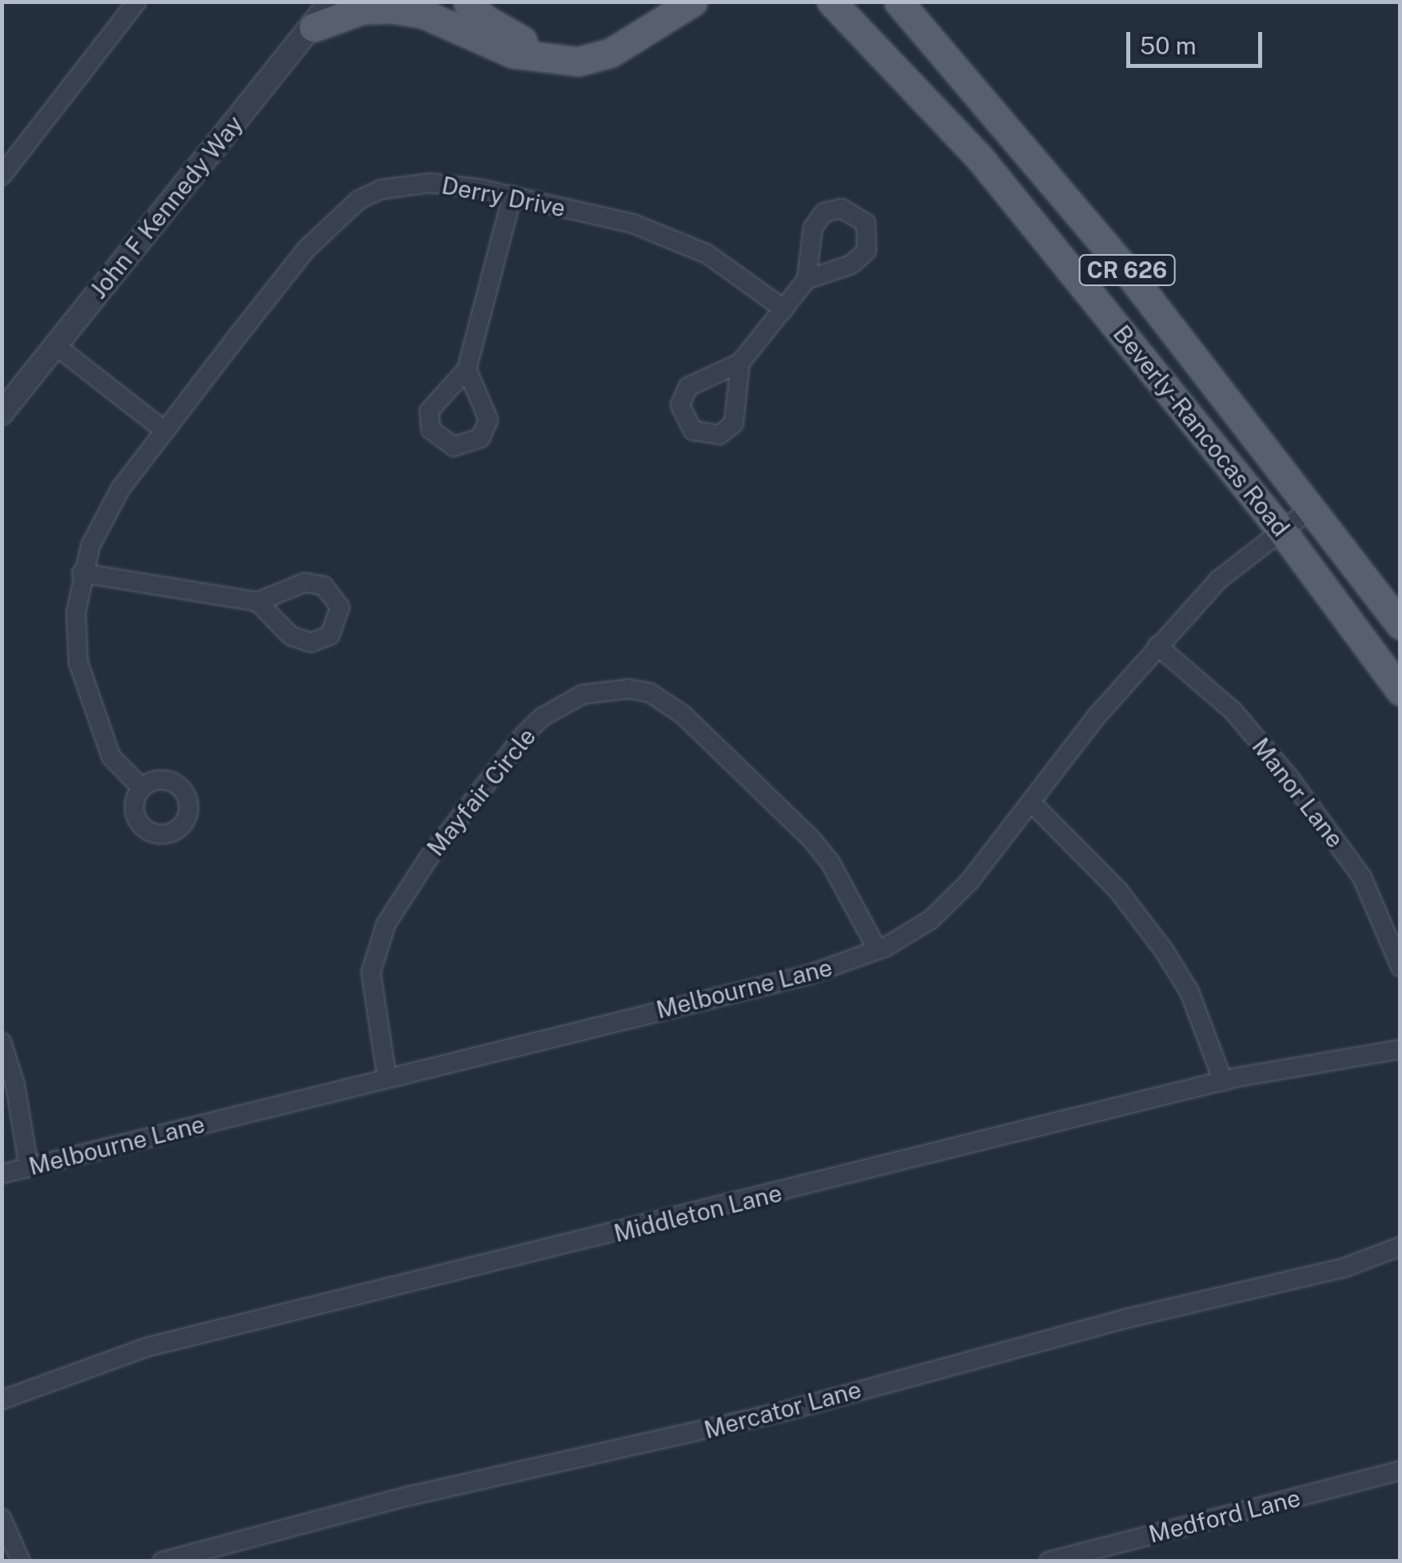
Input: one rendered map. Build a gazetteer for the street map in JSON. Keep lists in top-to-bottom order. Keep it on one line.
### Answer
{"streets":{"main road":["CR 626","Beverly-Rancocas Road"],"street":["Derry Drive","John F Kennedy Way","Mayfair Circle","Manor Lane","Melbourne Lane","Middleton Lane","Mercator Lane","Medford Lane"]},"crossings":[["Beverly-Rancocas Road","Melbourne Lane"],["Mayfair Circle","Melbourne Lane"],["Manor Lane","Melbourne Lane"]],"scale_bar":"50 m"}
